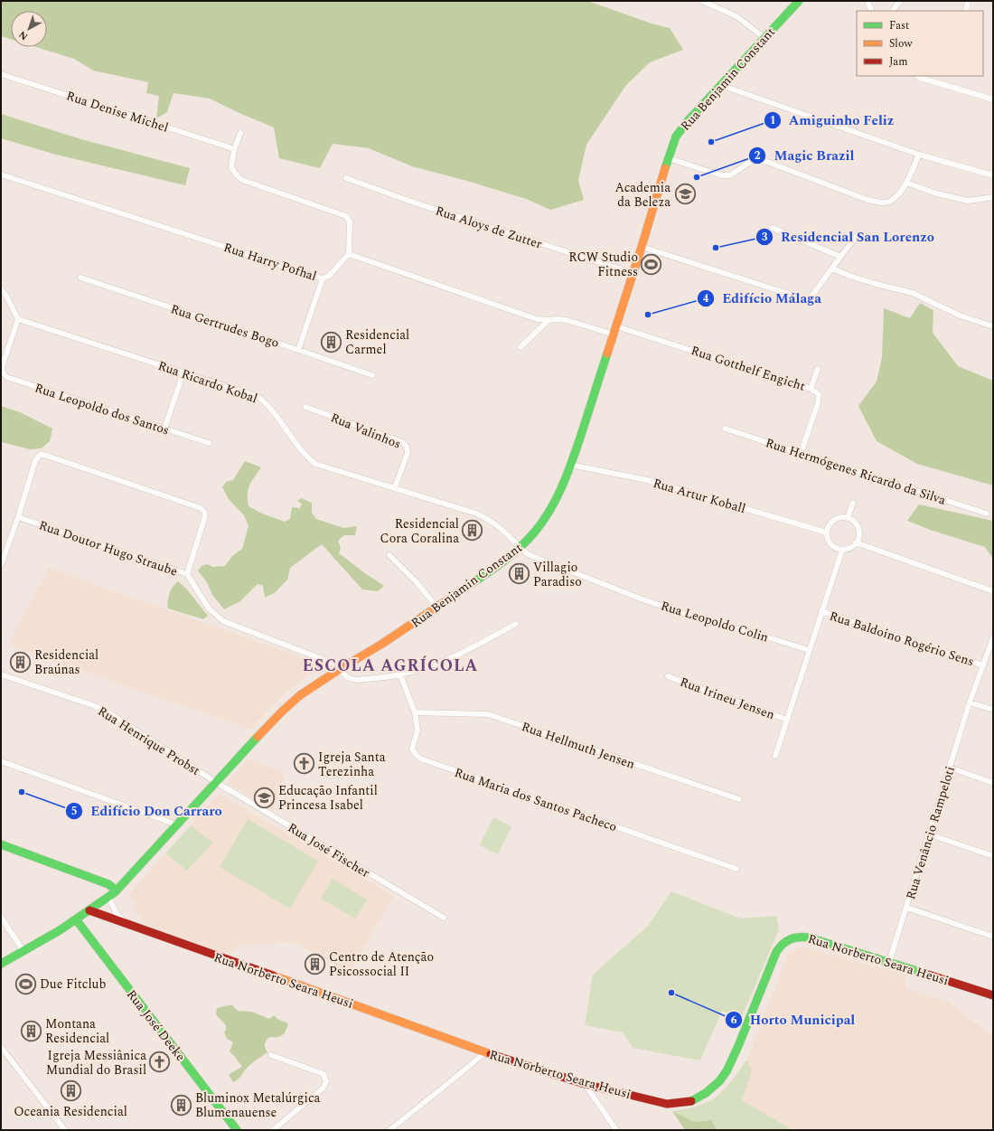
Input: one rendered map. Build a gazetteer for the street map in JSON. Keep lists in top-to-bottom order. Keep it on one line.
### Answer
{"streets":{"street":["Rua Benjamin Constant","Rua Denise Michel","Rua Aloys de Zutter","Rua Harry Pofhal","Rua Gertrudes Bogo","Rua Gotthelf Engicht","Rua Ricardo Kobal","Rua Leopoldo dos Santos","Rua Valinhos","Rua Hermógenes Ricardo da Silva","Rua Artur Koball","Rua Doutor Hugo Straube","Rua Leopoldo Colin","Rua Baldoino Rogério Sens","Rua Irineu Jensen","Rua Henrique Probst","Rua Hellmuth Jensen","Rua Maria dos Santos Pacheco","Rua Venâncio Rampeloti","Rua José Fischer","Rua Norberto Seara Heusi","Rua José Deeke"]},"crossings":[["Rua Benjamin Constant","Rua Aloys de Zutter"],["Rua Benjamin Constant","Rua Gotthelf Engicht"],["Rua Benjamin Constant","Rua Ricardo Kobal"],["Rua Benjamin Constant","Rua Artur Koball"],["Rua Benjamin Constant","Rua Doutor Hugo Straube"],["Rua Benjamin Constant","Rua Leopoldo Colin"],["Rua Benjamin Constant","Rua Henrique Probst"],["Rua Benjamin Constant","Rua José Fischer"],["Rua Benjamin Constant","Rua Norberto Seara Heusi"],["Rua Benjamin Constant","Rua José Deeke"],["Rua Gotthelf Engicht","Rua Hermógenes Ricardo da Silva"],["Rua Ricardo Kobal","Rua Leopoldo dos Santos"],["Rua Ricardo Kobal","Rua Valinhos"],["Rua Ricardo Kobal","Rua Leopoldo Colin"],["Rua Doutor Hugo Straube","Rua Maria dos Santos Pacheco"],["Rua Henrique Probst","Rua José Fischer"],["Rua Hellmuth Jensen","Rua Maria dos Santos Pacheco"],["Rua Venâncio Rampeloti","Rua Norberto Seara Heusi"]],"districts":["ESCOLA AGRÍCOLA"],"places":{"other":["Amiguinho Feliz","Magic Brazil","Residencial San Lorenzo","Edifício Málaga","Edifício Don Carraro","Horto Municipal"],"school or university":["Academia da Beleza","Educação Infantil Princesa Isabel"],"sports":["RCW Studio Fitness","Due Fitclub"],"building":["Residencial Carmel","Residencial Cora Coralina","Villagio Paradiso","Residencial Braúnas","Centro de Atenção Psicossocial II","Montana Residencial","Oceania Residencial","Bluminox Metalúrgica Blumenauense"],"church":["Igreja Santa Terezinha","Igreja Messiânica Mundial do Brasil"]},"legend":["Fast","Slow","Jam"],"north":"bottom left"}
